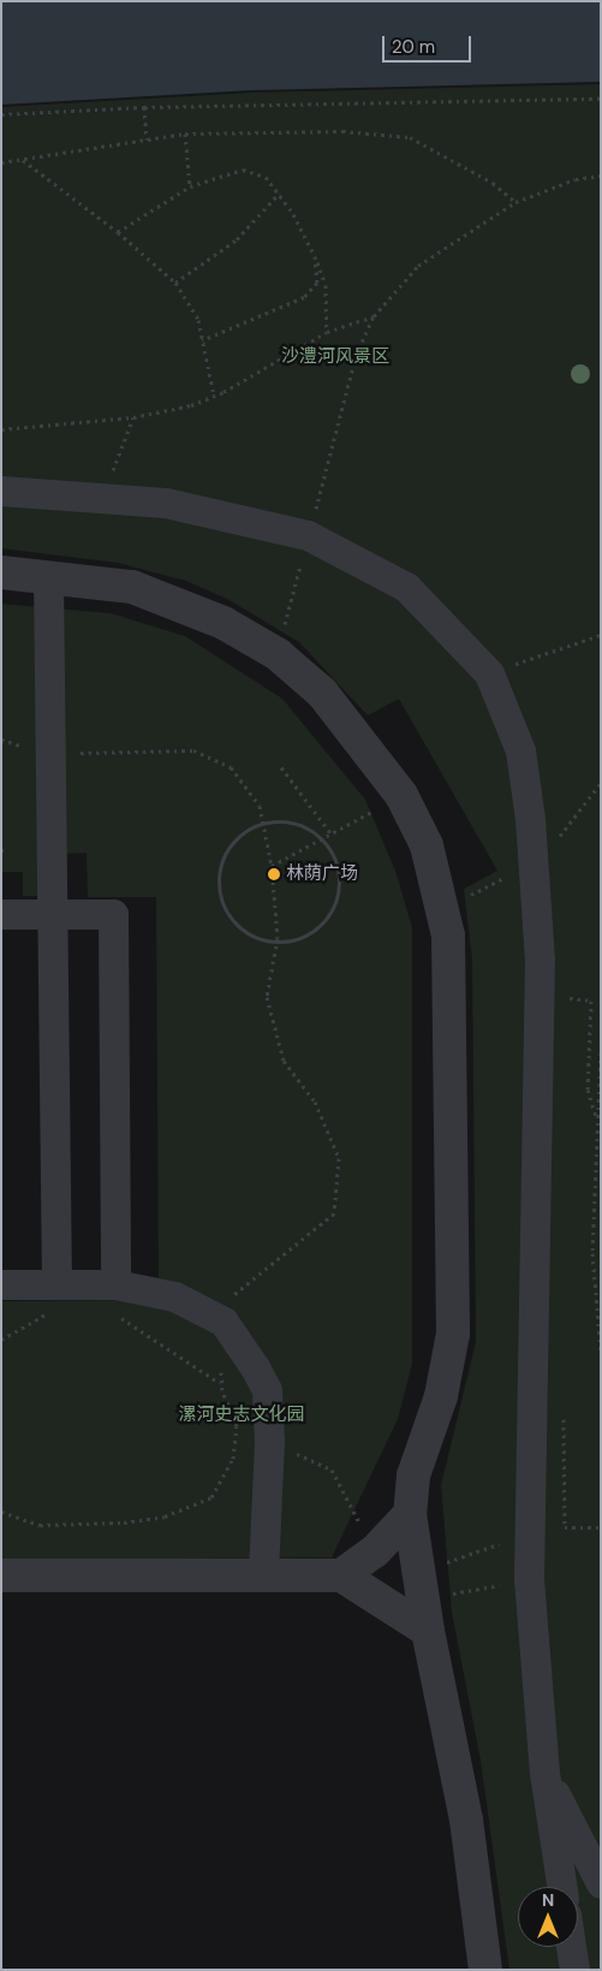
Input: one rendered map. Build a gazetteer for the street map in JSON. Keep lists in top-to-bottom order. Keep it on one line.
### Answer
{"parks":["沙澧河风景区","漯河史志文化园"],"places":["林荫广场"],"scale_bar":"20 m","north":"top"}
